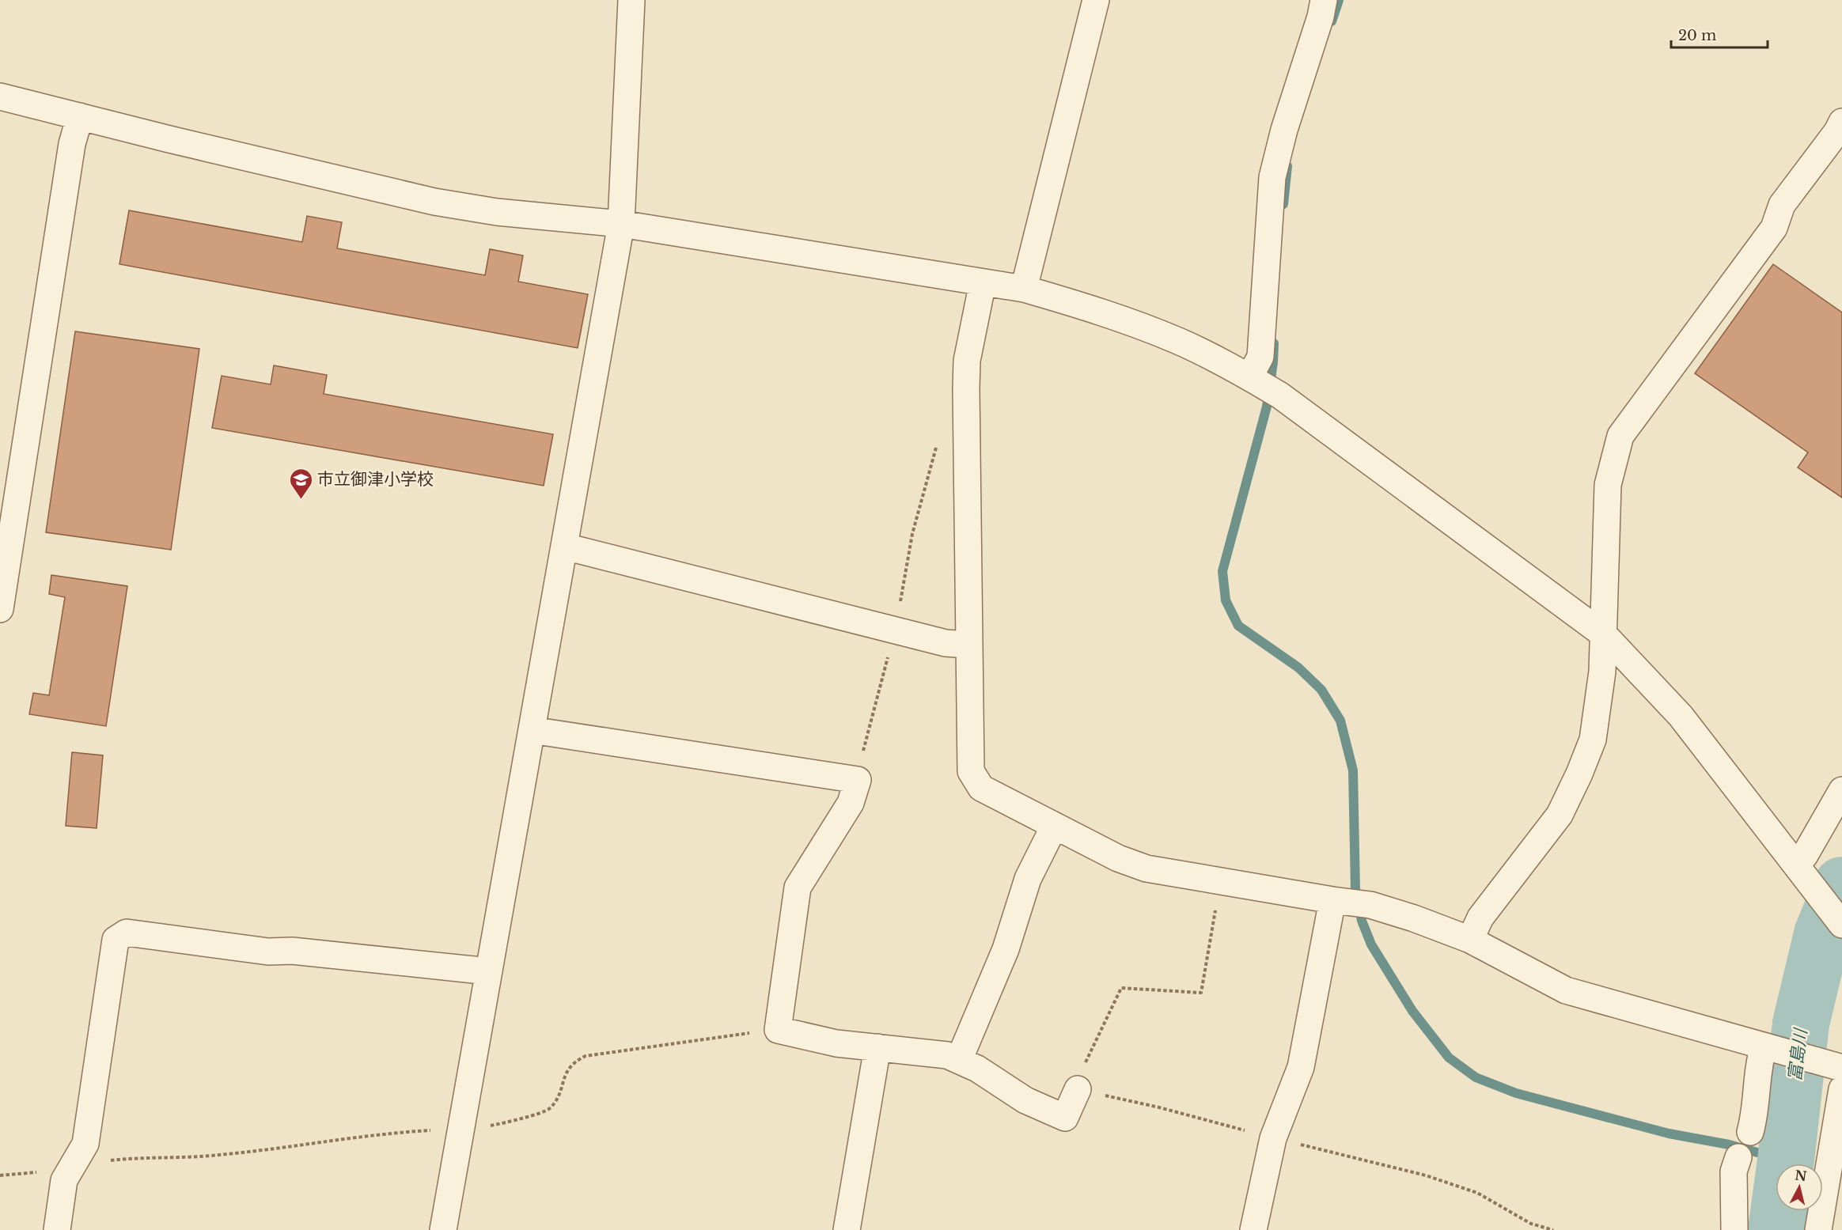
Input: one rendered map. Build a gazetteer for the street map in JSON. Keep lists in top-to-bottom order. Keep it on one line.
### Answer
{"water":["富島川"],"places":{"school or university":["市立御津小学校"]},"scale_bar":"20 m","north":"top"}
